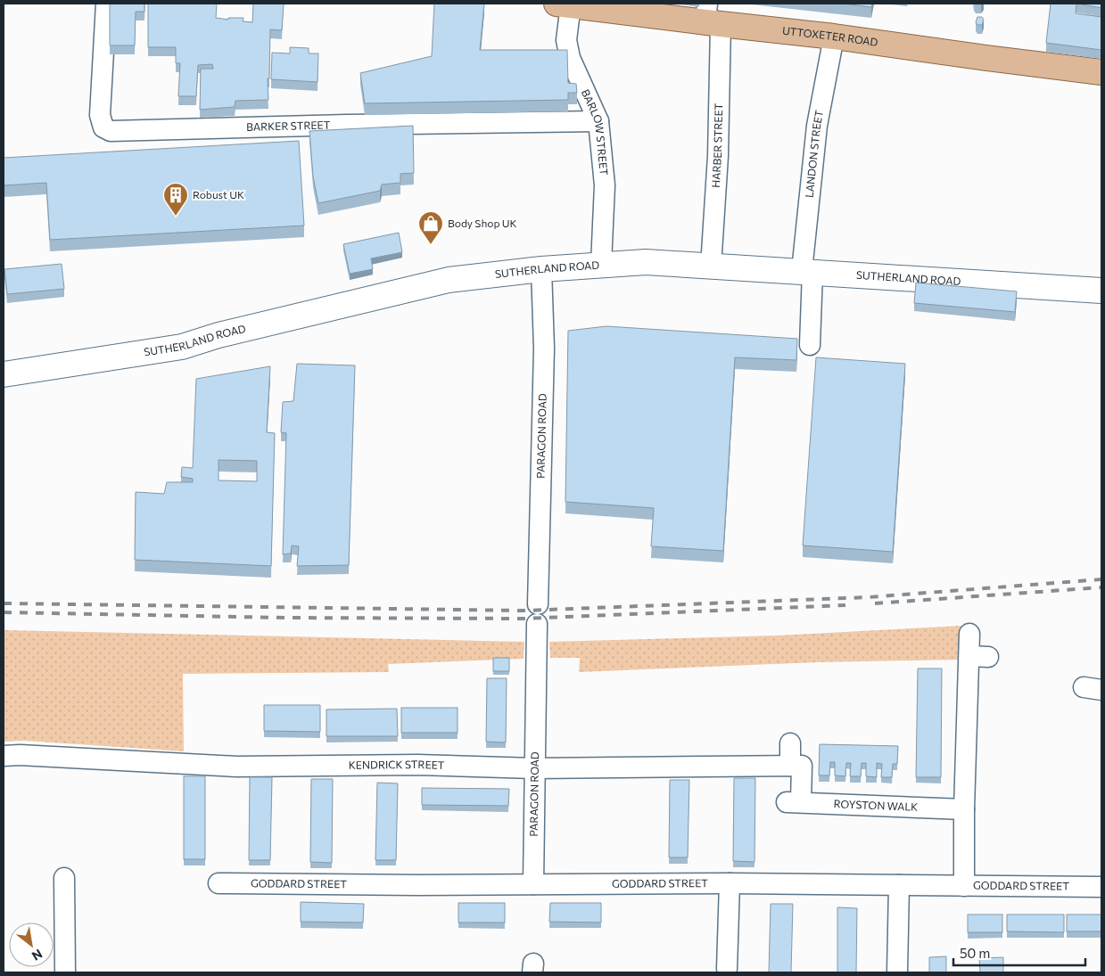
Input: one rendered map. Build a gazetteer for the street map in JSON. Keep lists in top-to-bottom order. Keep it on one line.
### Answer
{"streets":{"main road":["UTTOXETER ROAD"],"street":["BARKER STREET","BARLOW STREET","HARBER STREET","LANDON STREET","SUTHERLAND ROAD","PARAGON ROAD","KENDRICK STREET","ROYSTON WALK","GODDARD STREET"]},"crossings":[["UTTOXETER ROAD","BARLOW STREET"],["UTTOXETER ROAD","HARBER STREET"],["UTTOXETER ROAD","LANDON STREET"],["BARKER STREET","BARLOW STREET"],["BARLOW STREET","SUTHERLAND ROAD"],["HARBER STREET","SUTHERLAND ROAD"],["LANDON STREET","SUTHERLAND ROAD"],["SUTHERLAND ROAD","PARAGON ROAD"],["PARAGON ROAD","KENDRICK STREET"],["PARAGON ROAD","GODDARD STREET"],["KENDRICK STREET","ROYSTON WALK"]],"places":{"building":["Robust UK"],"shop":["Body Shop UK"]},"scale_bar":"50 m","north":"bottom right"}
